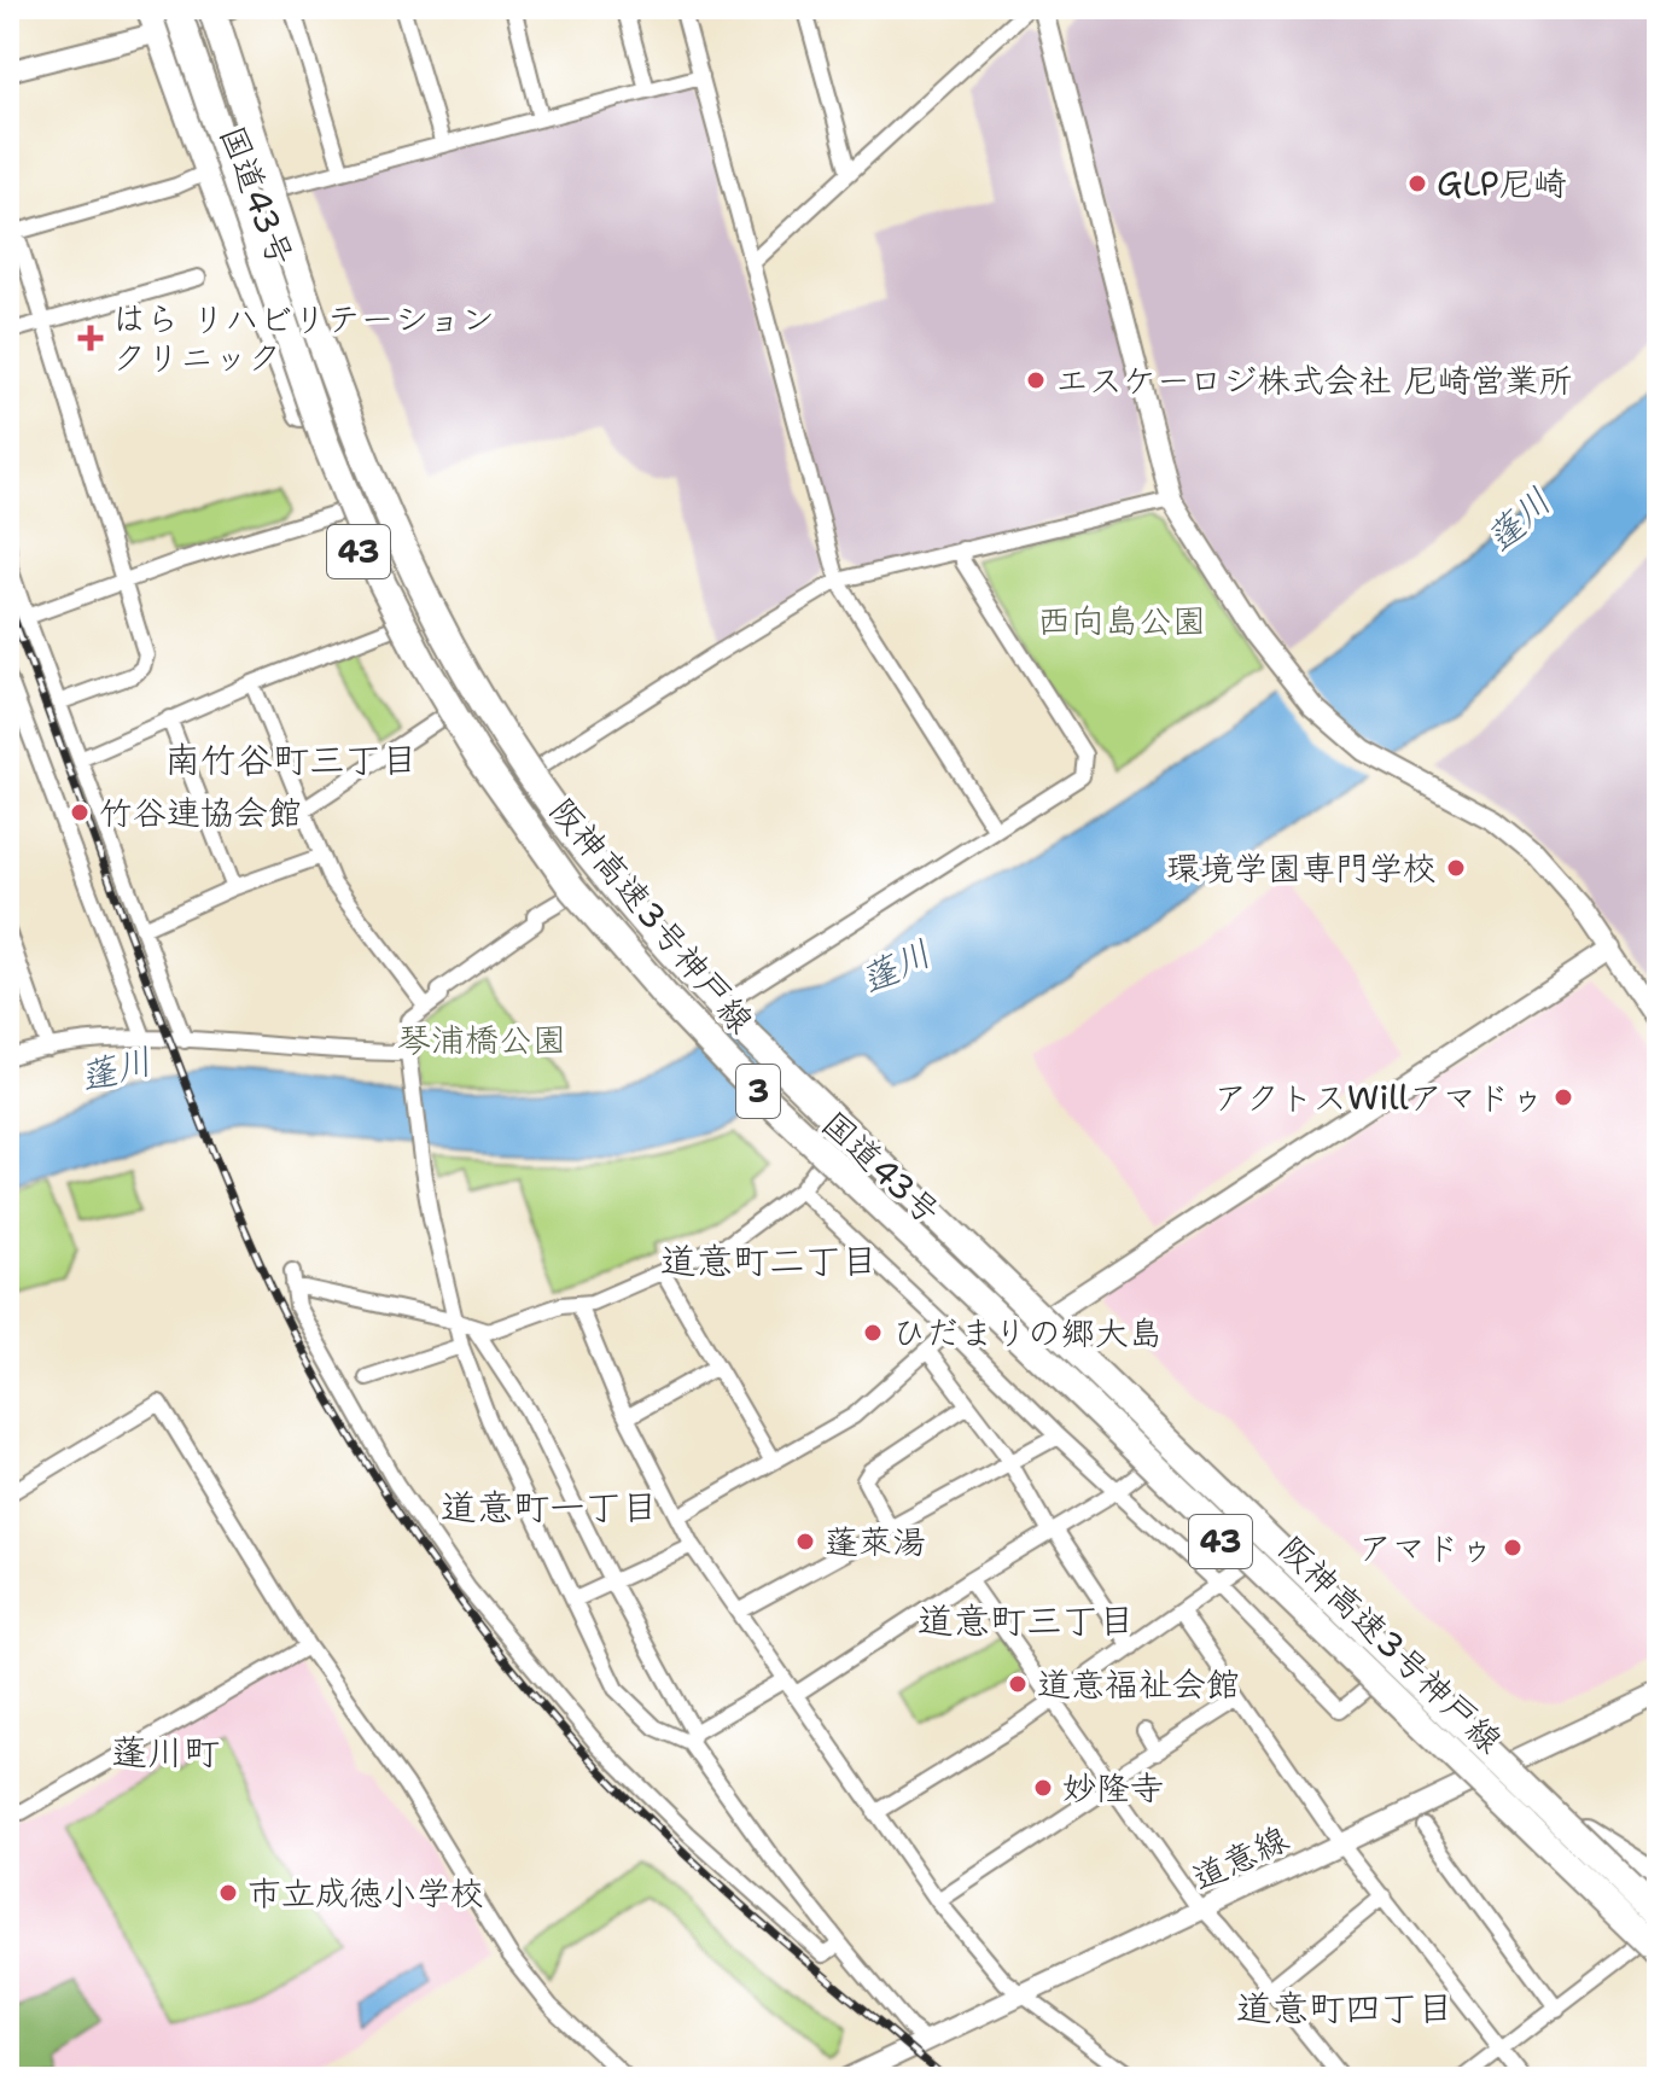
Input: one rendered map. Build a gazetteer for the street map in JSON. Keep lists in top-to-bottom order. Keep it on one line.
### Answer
{"streets":{"highway":["国道43号","43","阪神高速3号神戸線","3"],"street":["道意線"]},"crossings":[["国道43号","阪神高速3号神戸線"],["国道43号","道意線"]],"districts":["南竹谷町三丁目","道意町二丁目","道意町一丁目","道意町三丁目","蓬川町","道意町四丁目"],"water":["蓬川"],"parks":["西向島公園","琴浦橋公園"],"places":{"other":["GLP尼崎","エスケーロジ株式会社 尼崎営業所","竹谷連協会館","環境学園専門学校","アクトスWillアマドゥ","ひだまりの郷大島","蓬萊湯","アマドゥ","道意福祉会館","妙隆寺","市立成徳小学校"],"health":["はら リハビリテーション クリニック"]}}
